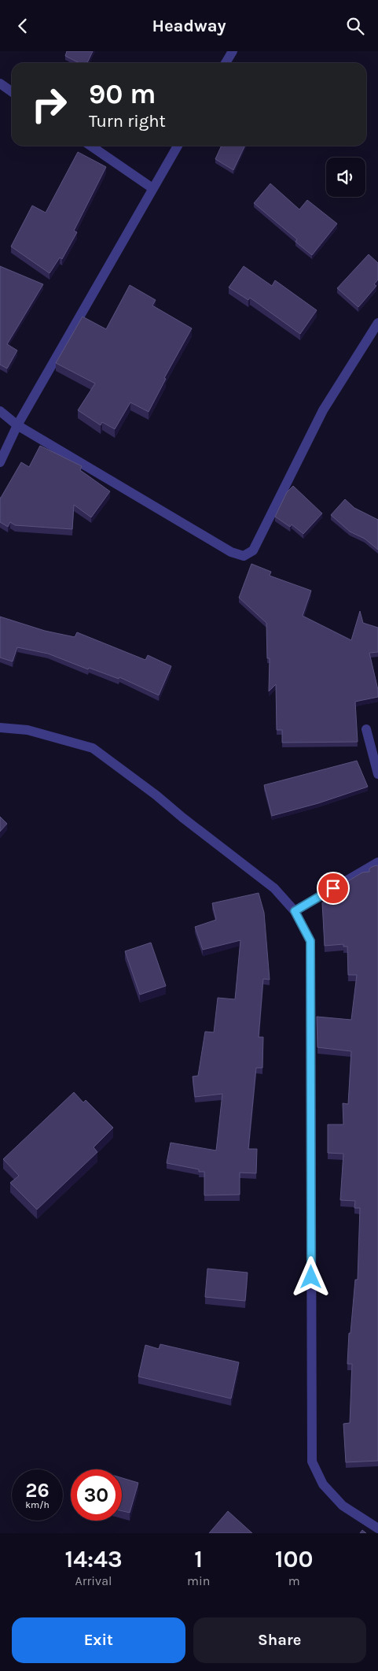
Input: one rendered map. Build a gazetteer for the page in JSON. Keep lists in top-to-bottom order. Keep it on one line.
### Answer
{"page":{"header":"Headway","turn":["90 m","Turn right"],"speed":"26 km/h","limit":"30","eta":["14:43","Arrival","1","min","100","m"],"buttons":["Exit","Share"]}}
